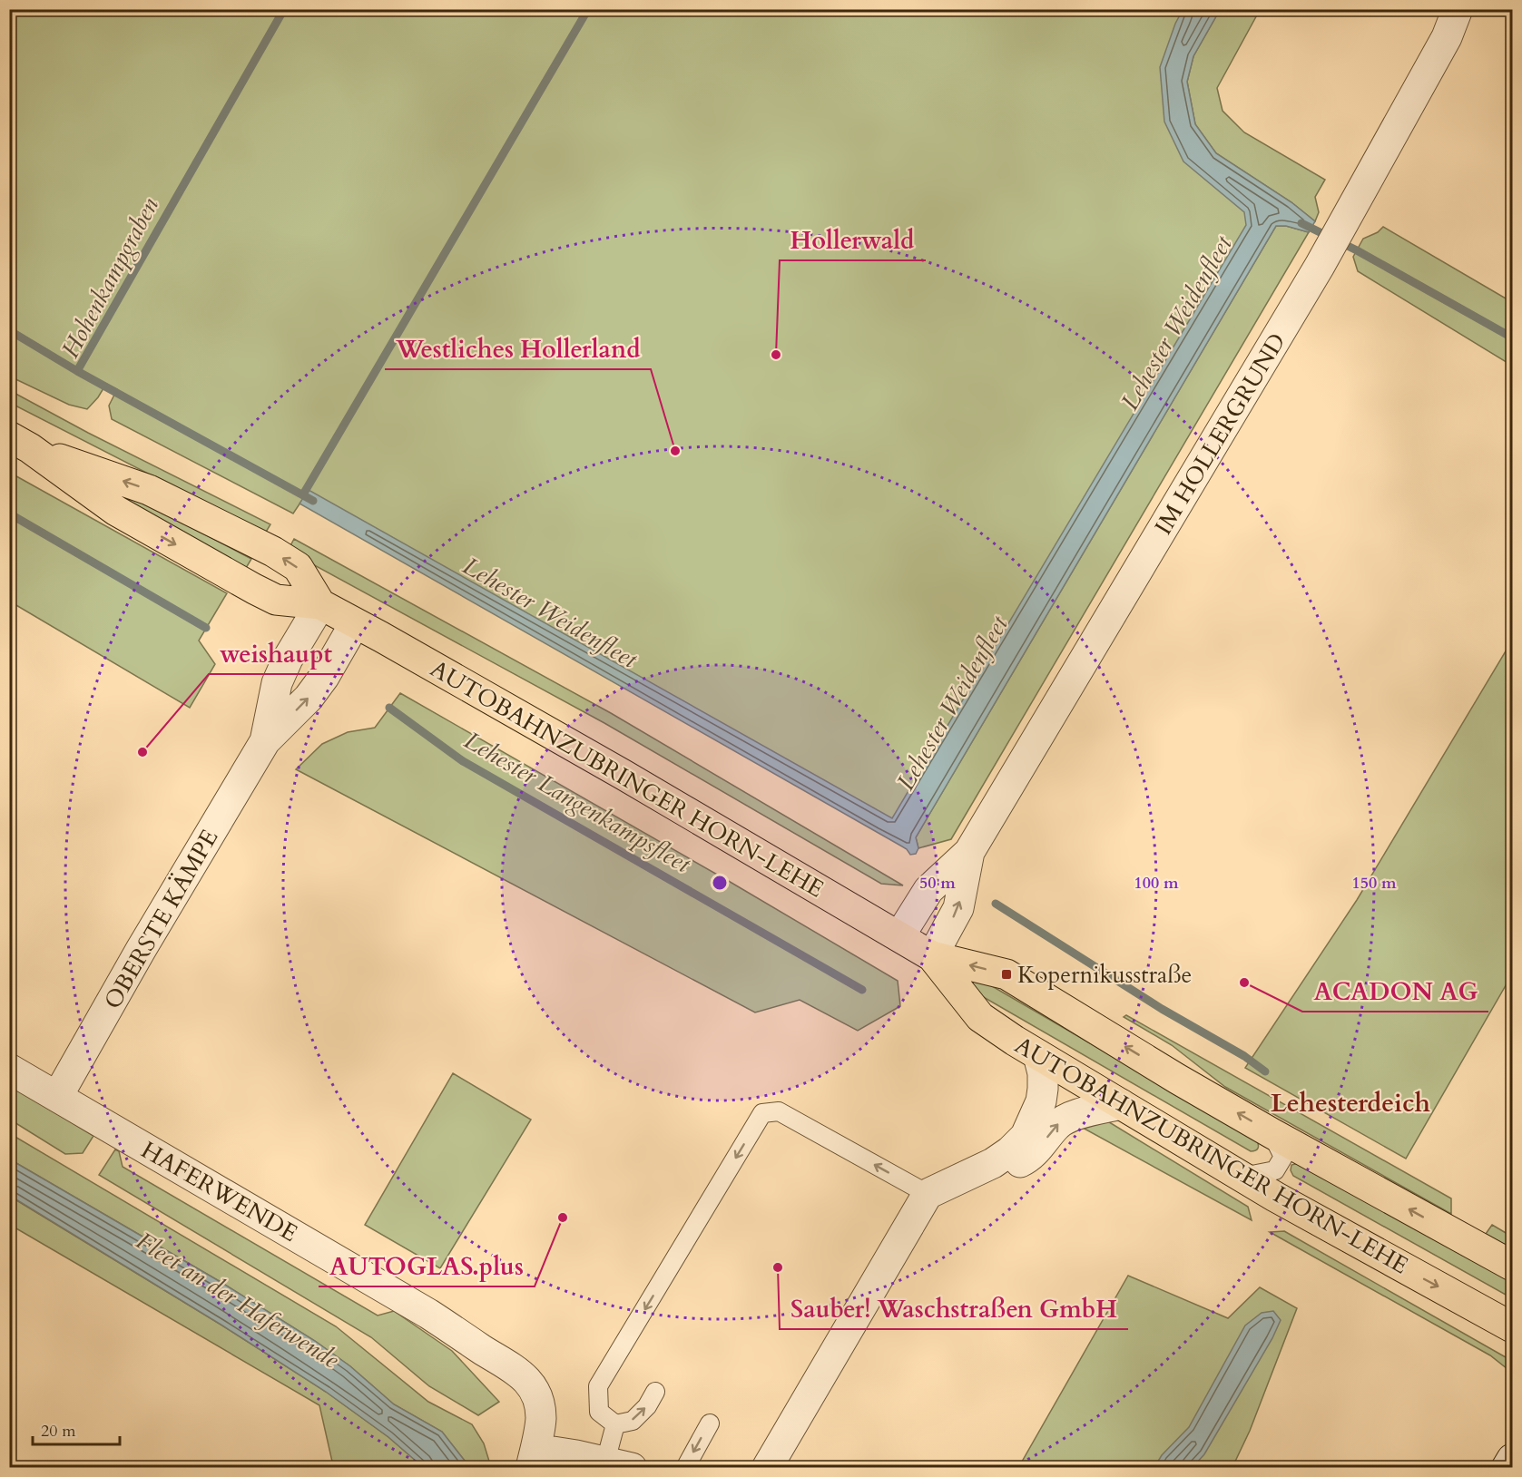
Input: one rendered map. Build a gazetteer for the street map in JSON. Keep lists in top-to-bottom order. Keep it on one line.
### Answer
{"streets":{"main road":["AUTOBAHNZUBRINGER HORN-LEHE"],"street":["IM HOLLERGRUND","OBERSTE KÄMPE","HAFERWENDE"]},"crossings":[["IM HOLLERGRUND","AUTOBAHNZUBRINGER HORN-LEHE"],["AUTOBAHNZUBRINGER HORN-LEHE","OBERSTE KÄMPE"],["OBERSTE KÄMPE","HAFERWENDE"]],"districts":["Lehesterdeich"],"water":["Hohenkampgraben","Lehester Weidenfleet","Lehester Langenkampsfleet","Fleet an der Haferwende"],"places":{"other":["Hollerwald","Westliches Hollerland","weishaupt","ACADON AG","AUTOGLAS.plus","Sauber! Waschstraßen GmbH"],"transit":["Kopernikusstraße"]},"scale_bar":"20 m","rings":["50 m","100 m","150 m"]}
